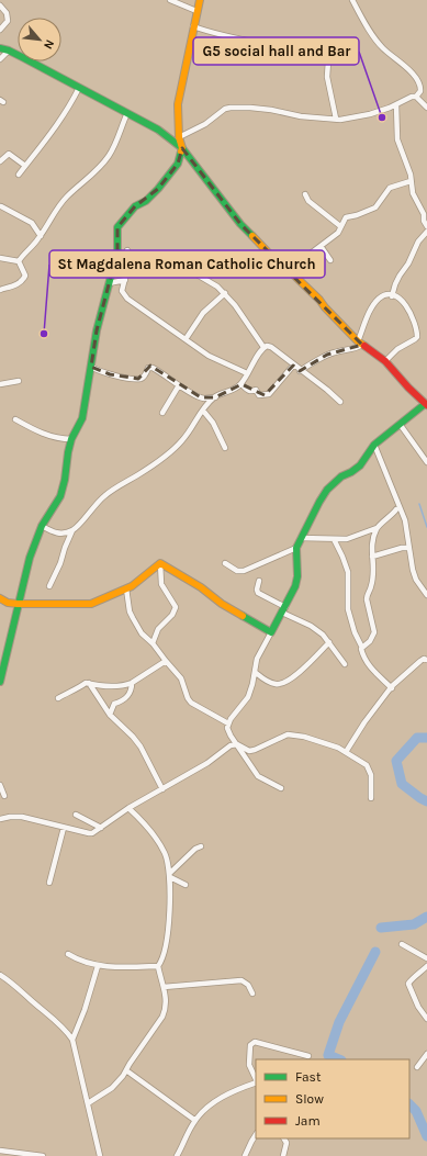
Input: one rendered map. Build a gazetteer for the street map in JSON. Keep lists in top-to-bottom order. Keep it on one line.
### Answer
{"places":["G5 social hall and Bar","St Magdalena Roman Catholic Church"],"legend":["Fast","Slow","Jam"],"north":"bottom right"}
